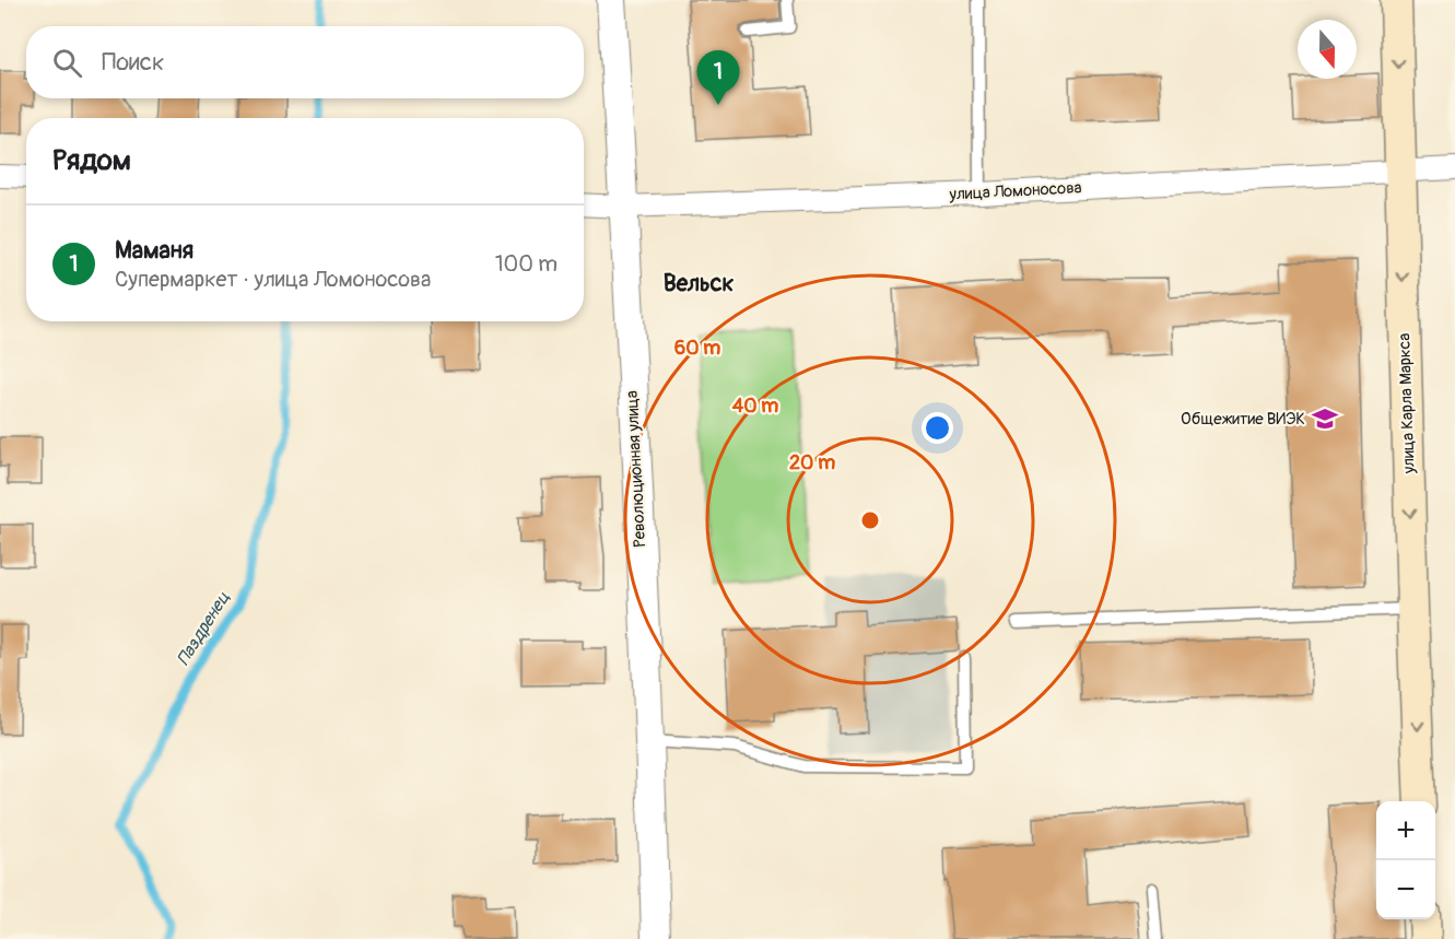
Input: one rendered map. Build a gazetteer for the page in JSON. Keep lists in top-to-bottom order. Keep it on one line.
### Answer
{"streets":{"main road":["улица Карла Маркса"],"street":["улица Ломоносова","Революционная улица"]},"crossings":[["улица Ломоносова","улица Карла Маркса"],["улица Ломоносова","Революционная улица"]],"one_way":["улица Карла Маркса"],"districts":["Вельск"],"water":["Паздренец"],"places":{"school or university":["Общежитие ВИЭК"]},"north":"bottom","page":{"search":"Поиск","pins":"1","heading":"Рядом","list":[{"mark":"1","name":"Маманя","note":"Супермаркет · улица Ломоносова","value":"100 m"}],"map_buttons":["+","−"]},"rings":["60 m","40 m","20 m"]}
